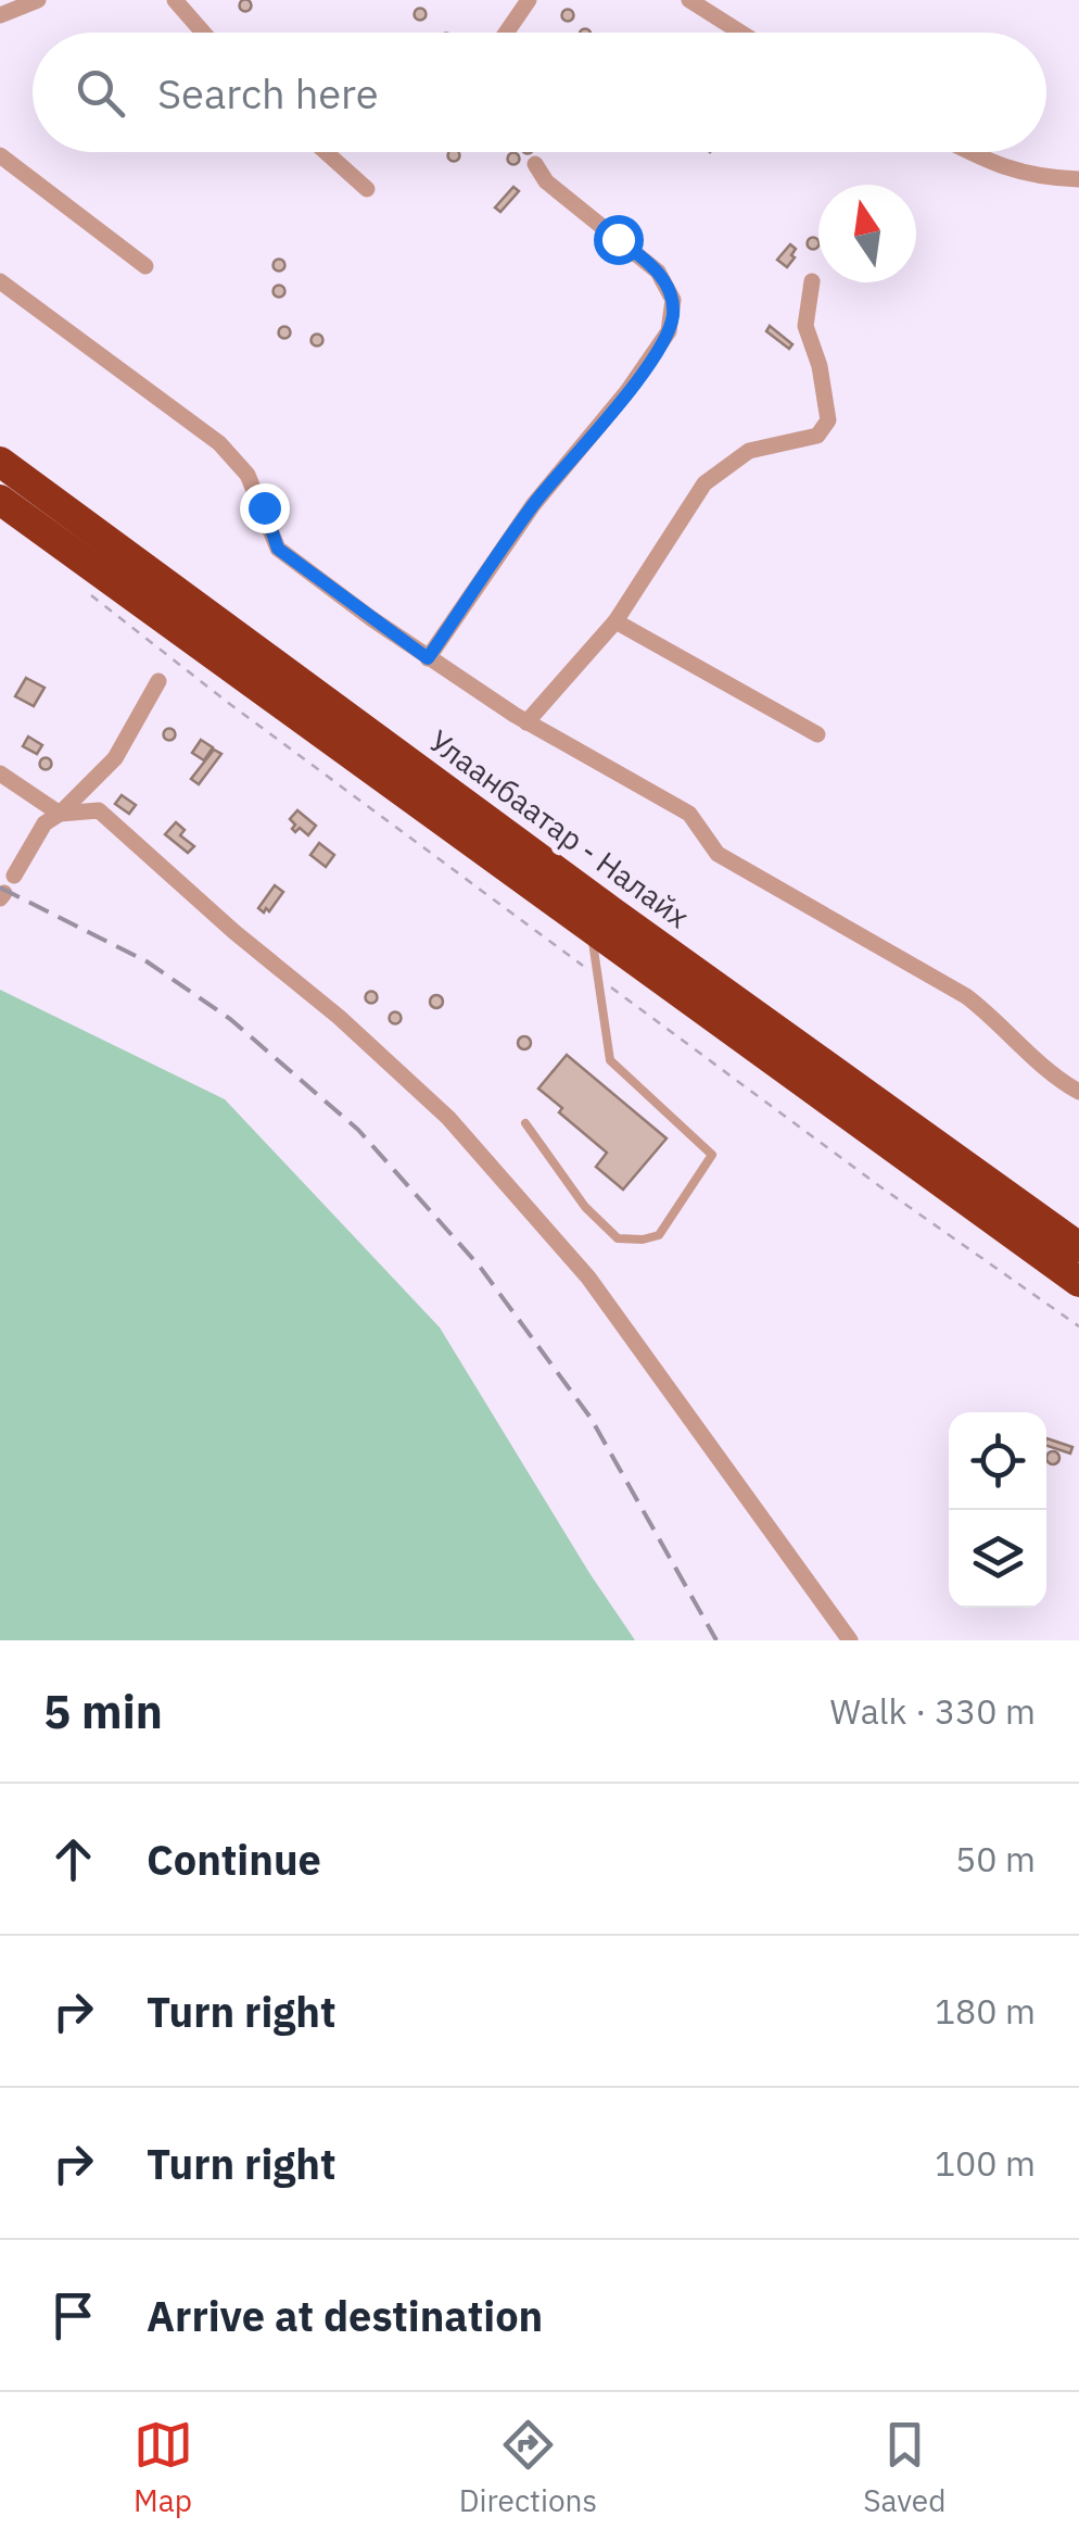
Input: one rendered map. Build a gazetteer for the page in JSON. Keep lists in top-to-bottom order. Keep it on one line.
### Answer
{"streets":{"highway":["Улаанбаатар - Налайх"]},"north":"top","page":{"search":"Search here","heading":["5 min","Walk · 330 m"],"list":[["Continue","50 m"],["Turn right","180 m"],["Turn right","100 m"],"Arrive at destination"],"nav":["Map","Directions","Saved"]}}
